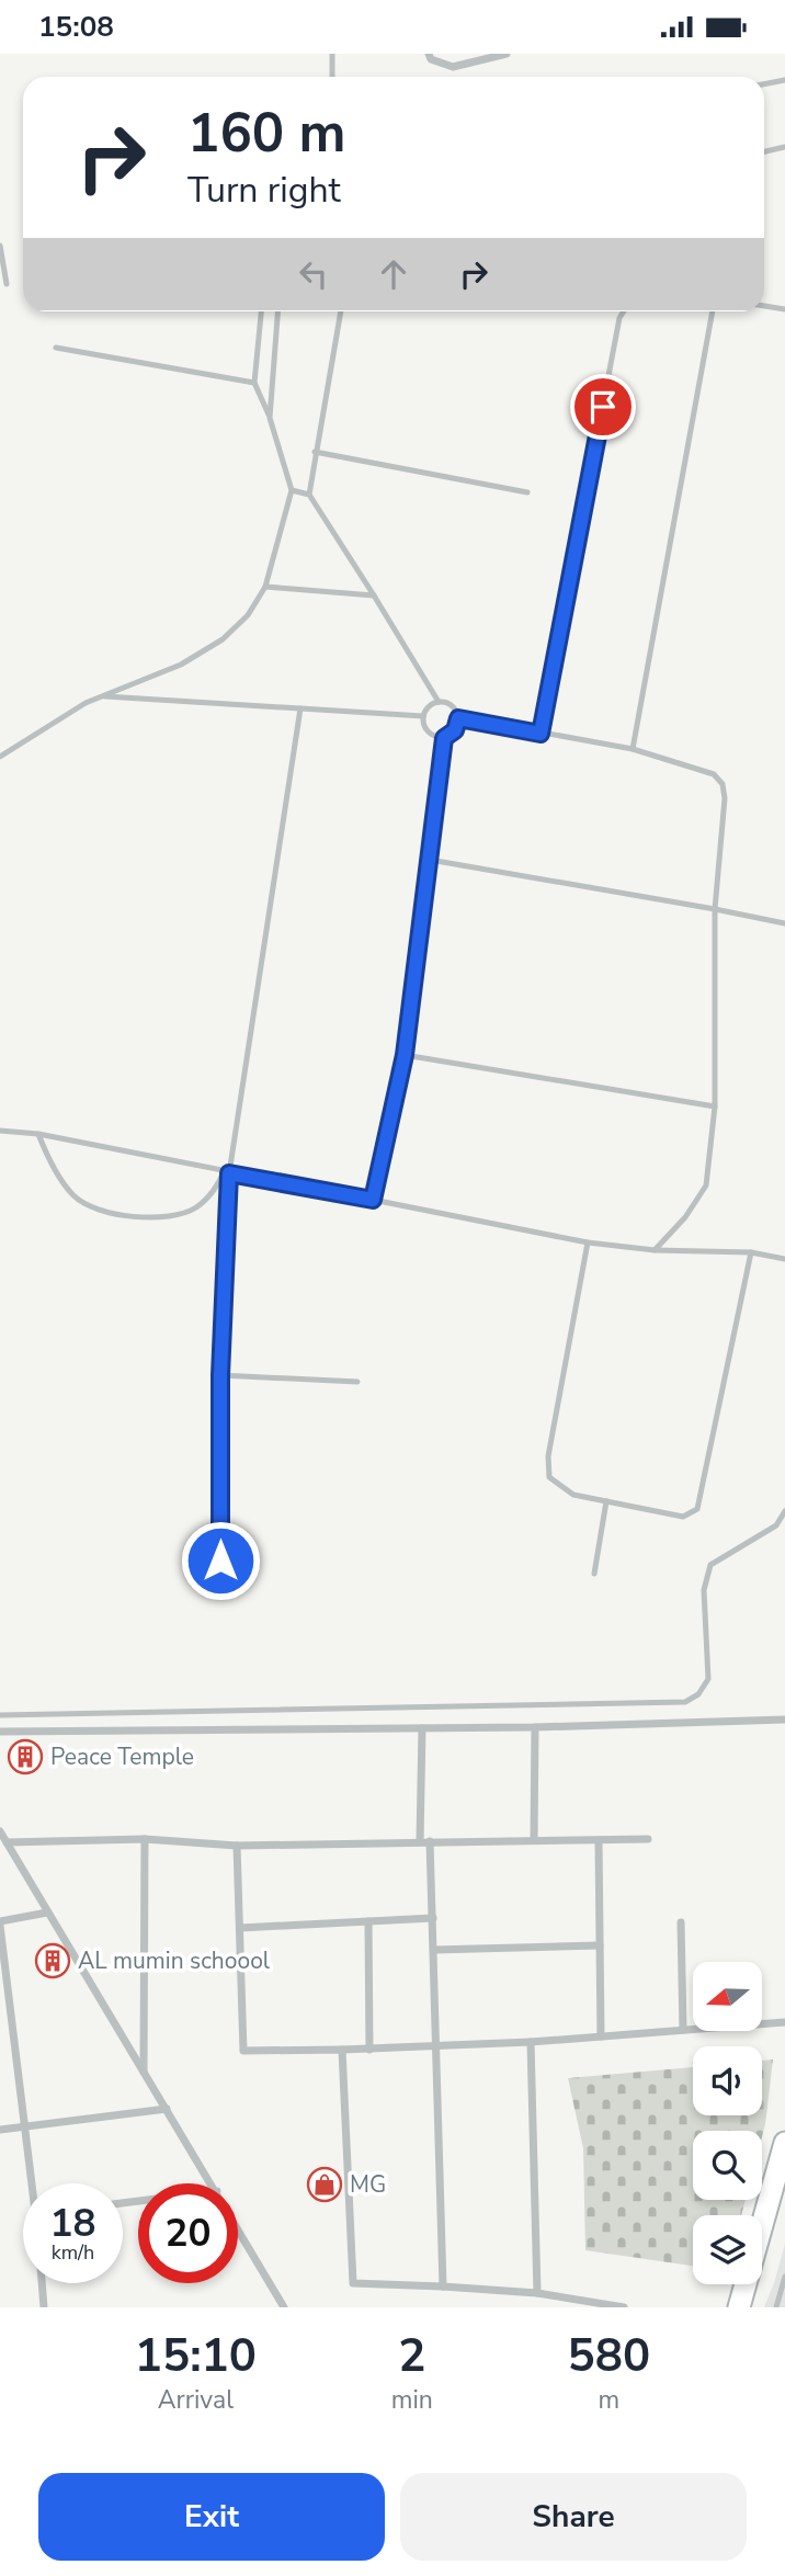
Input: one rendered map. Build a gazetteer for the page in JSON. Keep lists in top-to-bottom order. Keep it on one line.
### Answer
{"places":{"building":["Peace Temple","AL mumin schoool"],"shop":["MG"]},"north":"left","page":{"status":"15:08","turn":["160 m","Turn right"],"speed":"18 km/h","limit":"20","eta":["15:10","Arrival","2","min","580","m"],"buttons":["Exit","Share"]}}
